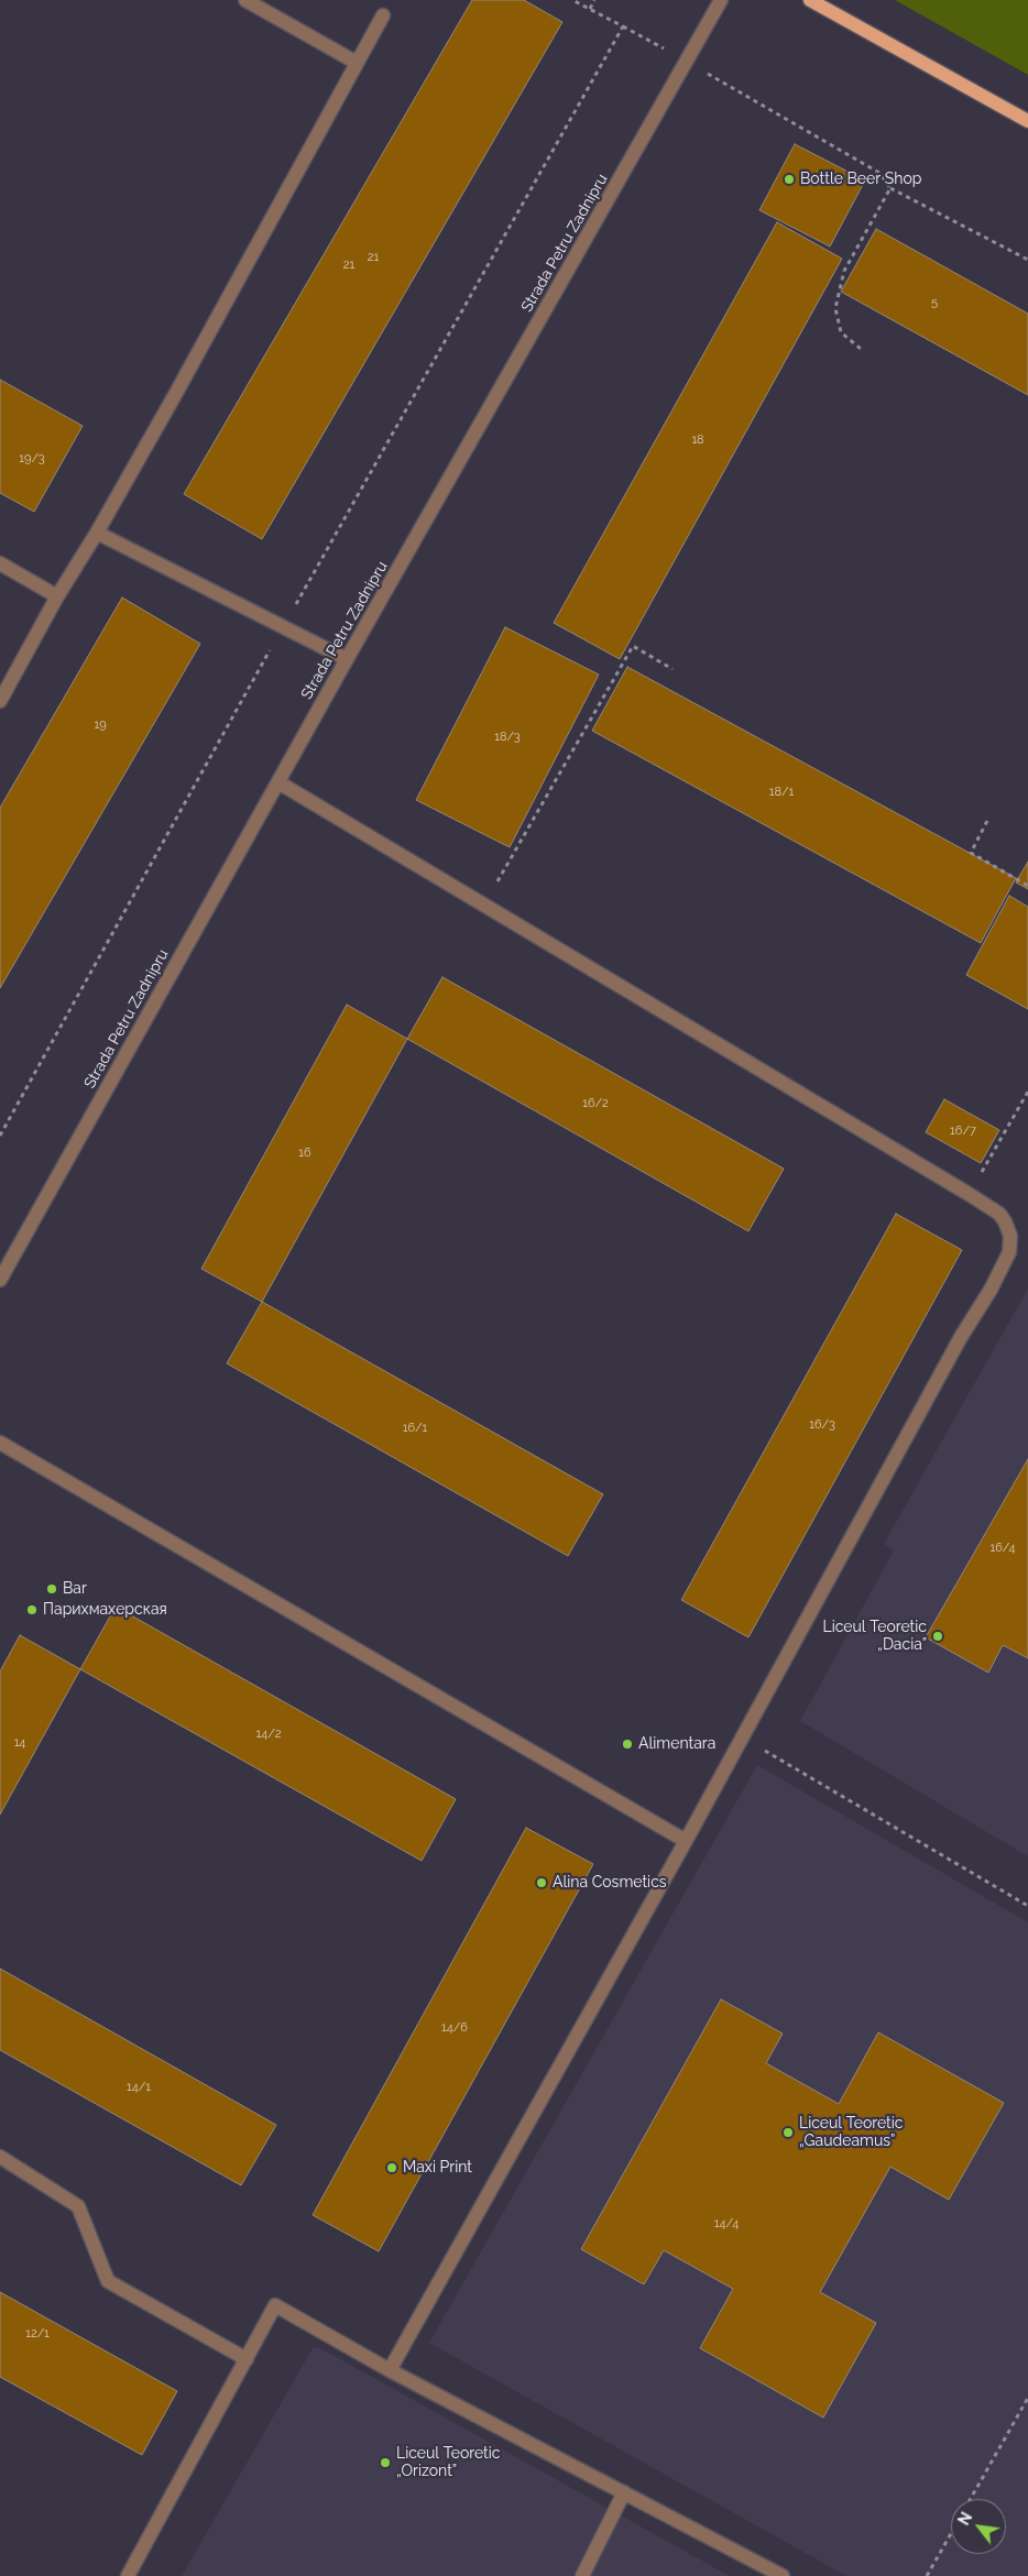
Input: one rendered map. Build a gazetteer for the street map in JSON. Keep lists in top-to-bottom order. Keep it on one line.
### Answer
{"streets":{"street":["Strada Petru Zadnipru"]},"places":["Bottle Beer Shop","Bar","Парихмахерская","Liceul Teoretic „Dacia”","Alimentara","Alina Cosmetics","Liceul Teoretic „Gaudeamus”","Maxi Print","Liceul Teoretic „Orizont”"],"house_numbers":["21","21","5","18","19/3","19","18/3","18/1","16/2","16/7","16","16/3","16/1","16/4","14/2","14","14/6","14/1","14/4","12/1"],"north":"top left"}
